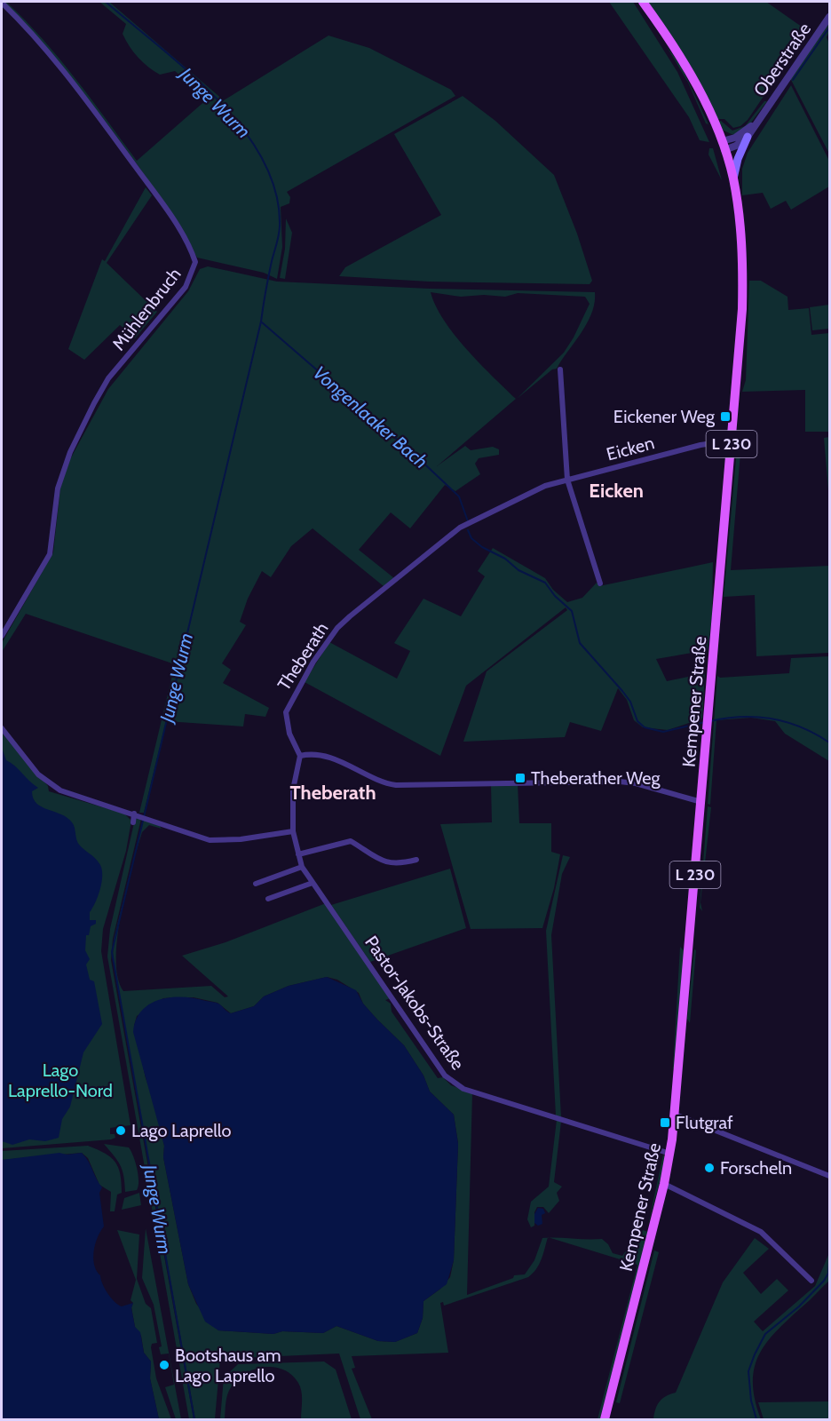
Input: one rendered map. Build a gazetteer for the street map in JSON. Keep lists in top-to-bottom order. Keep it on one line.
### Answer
{"streets":{"main road":["L 230","Kempener Straße"],"street":["Oberstraße","Mühlenbruch","Eicken","Theberath","Pastor-Jakobs-Straße"]},"crossings":[["Eicken","Theberath"],["Eicken","Kempener Straße"],["Kempener Straße","Pastor-Jakobs-Straße"]],"districts":["Eicken","Theberath"],"water":["Junge Wurm","Vongenlaaker Bach"],"parks":["Lago Laprello-Nord"],"places":{"transit":["Eickener Weg","Theberather Weg","Flutgraf"],"other":["Lago Laprello","Forscheln","Bootshaus am Lago Laprello"]}}
